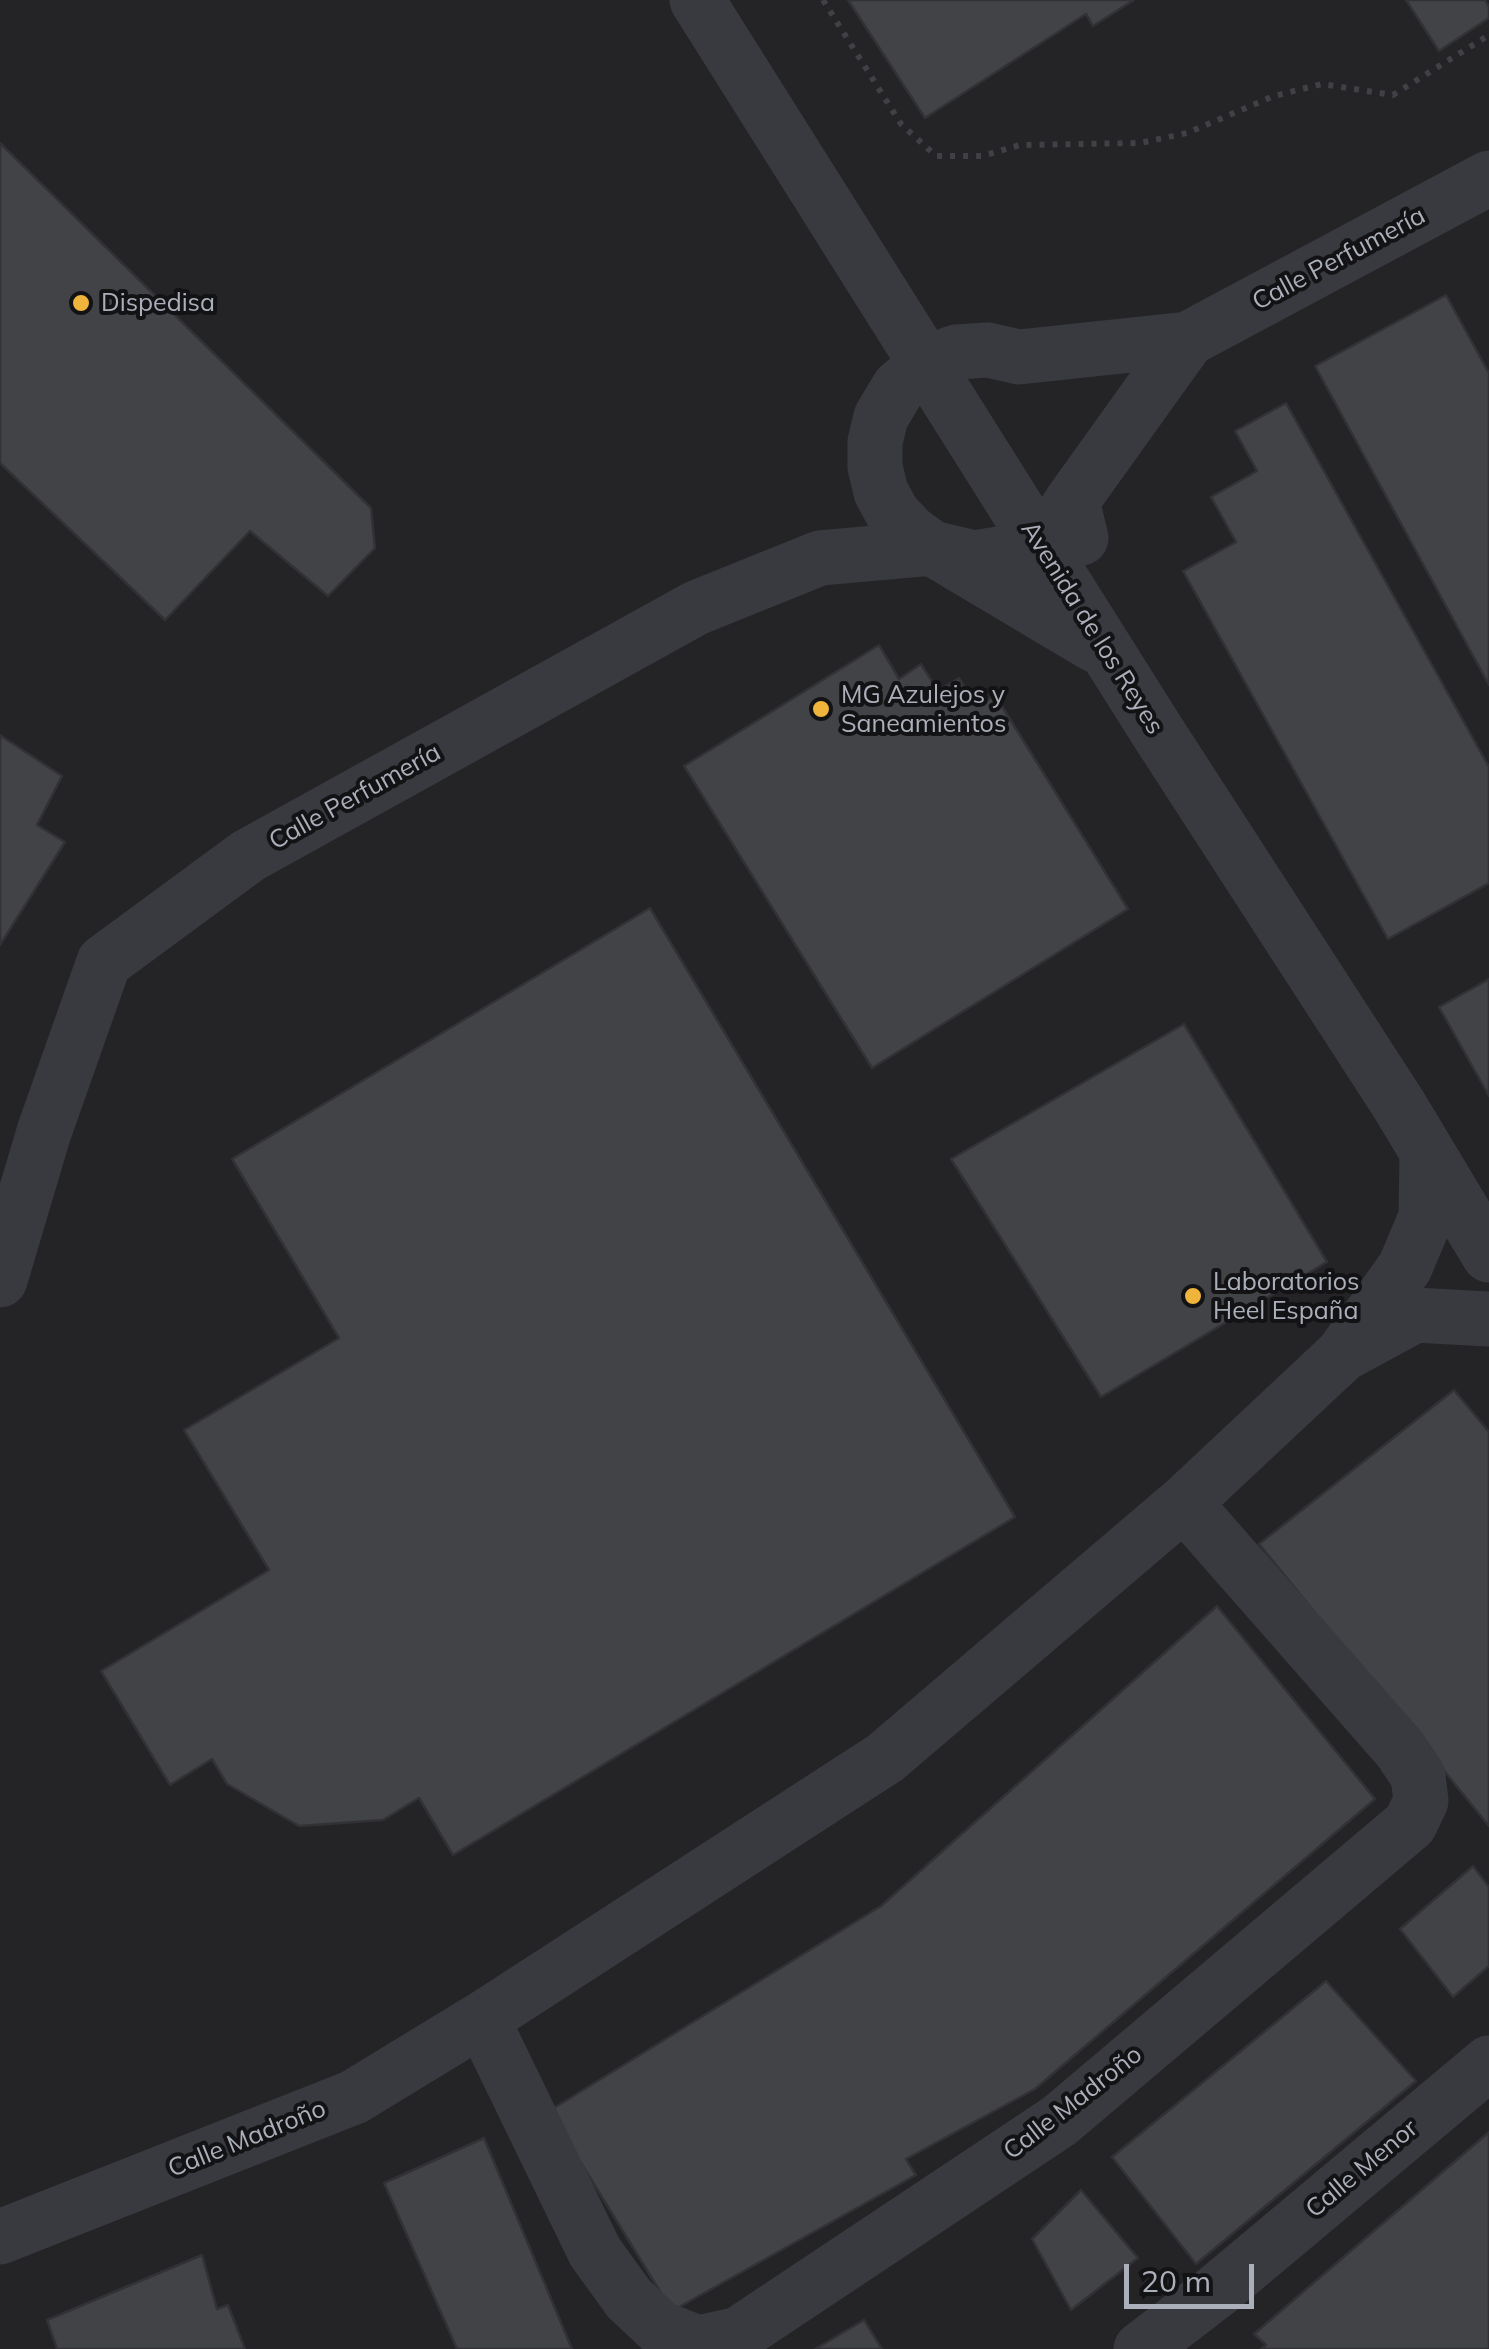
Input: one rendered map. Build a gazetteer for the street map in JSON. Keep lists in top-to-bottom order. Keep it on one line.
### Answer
{"streets":{"street":["Calle Perfumería","Avenida de los Reyes","Calle Madroño","Calle Menor"]},"crossings":[["Calle Perfumería","Avenida de los Reyes"],["Avenida de los Reyes","Calle Madroño"]],"places":["Dispedisa","MG Azulejos y Saneamientos","Laboratorios Heel España"],"scale_bar":"20 m"}
